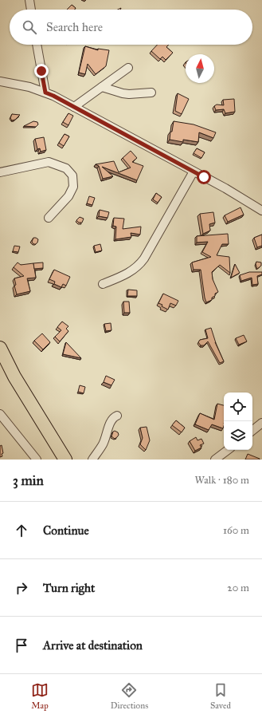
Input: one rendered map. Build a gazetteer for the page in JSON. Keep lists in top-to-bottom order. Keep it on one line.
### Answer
{"north":"top","page":{"search":"Search here","heading":["3 min","Walk · 180 m"],"list":[["Continue","160 m"],["Turn right","20 m"],"Arrive at destination"],"nav":["Map","Directions","Saved"]}}
